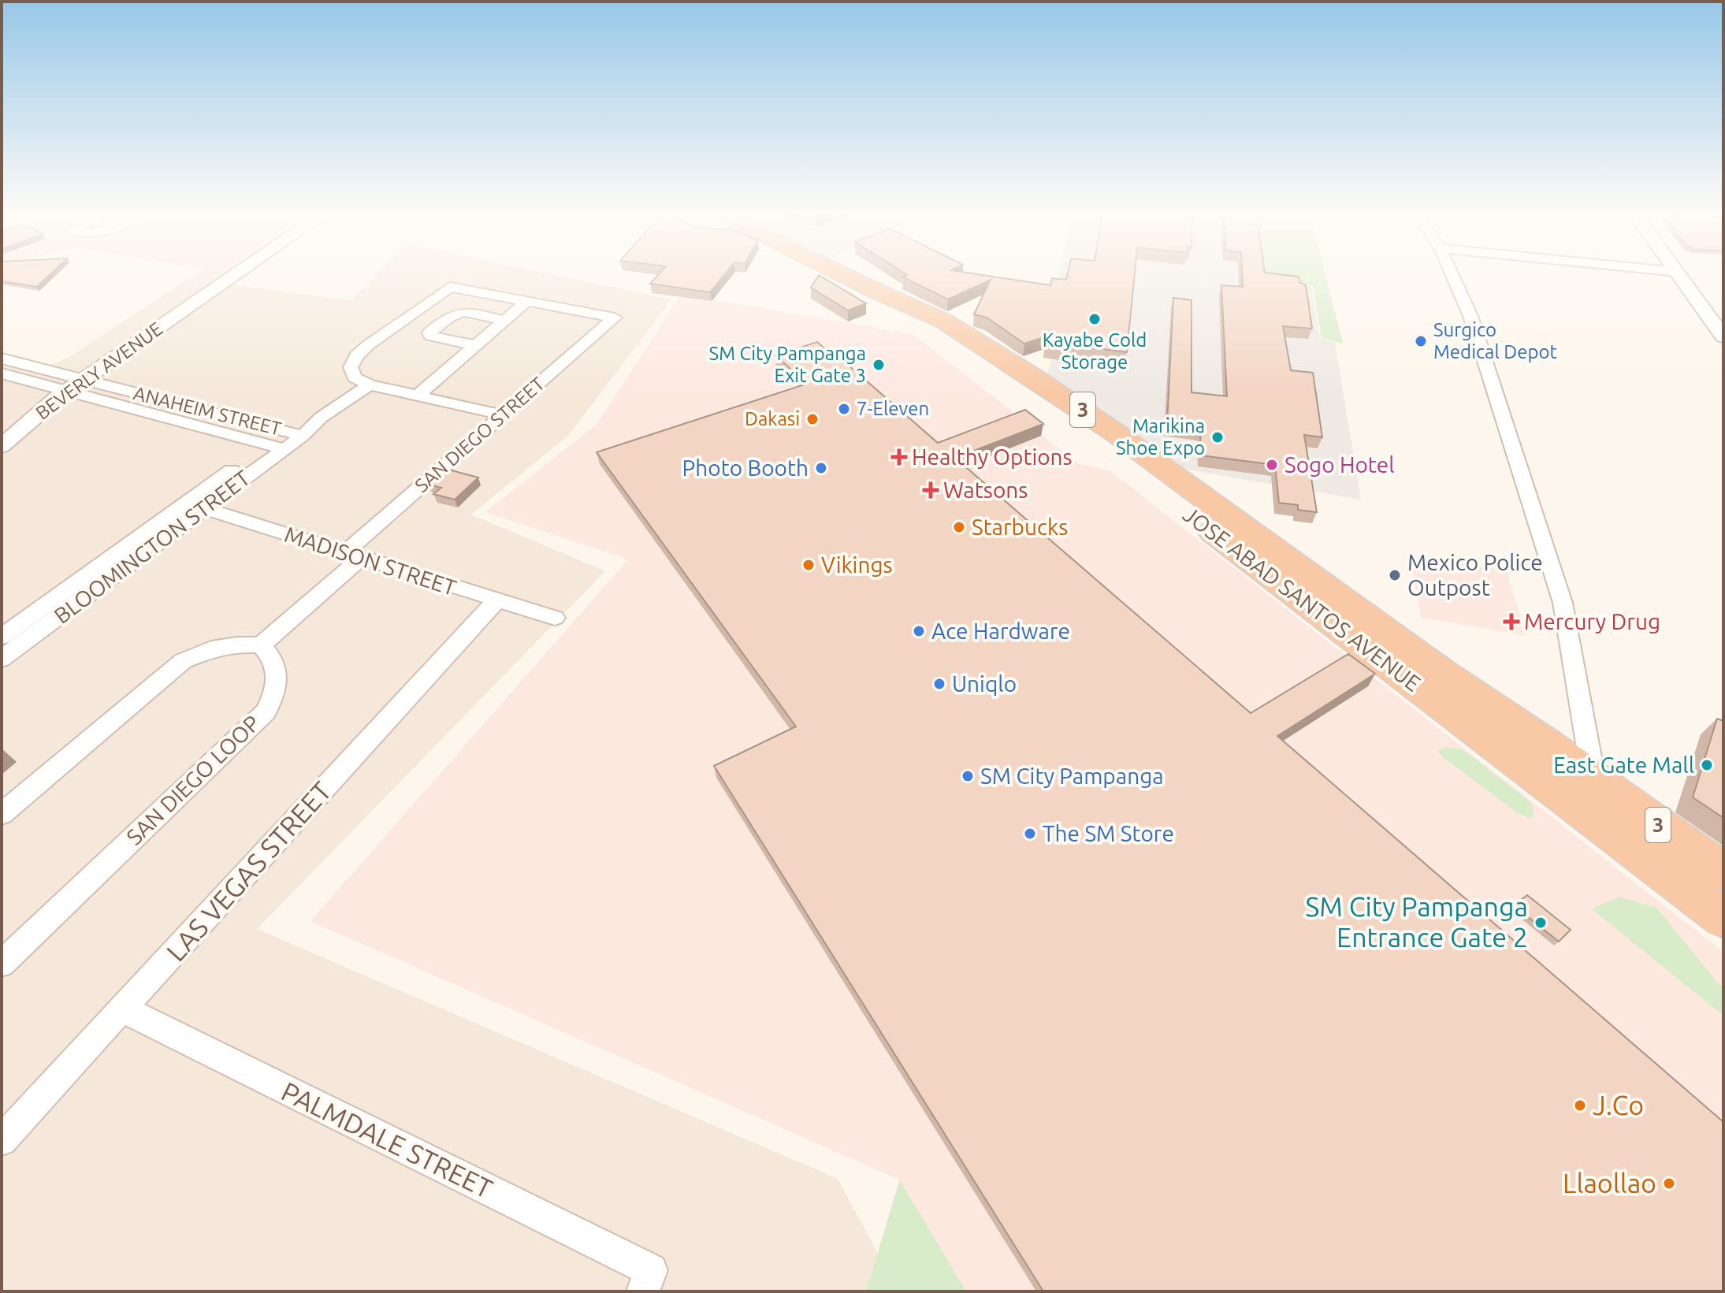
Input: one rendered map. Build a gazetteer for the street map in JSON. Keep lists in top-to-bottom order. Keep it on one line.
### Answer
{"streets":{"highway":["3","JOSE ABAD SANTOS AVENUE"],"street":["BEVERLY AVENUE","ANAHEIM STREET","SAN DIEGO STREET","BLOOMINGTON STREET","MADISON STREET","SAN DIEGO LOOP","LAS VEGAS STREET","PALMDALE STREET"]},"crossings":[["BEVERLY AVENUE","ANAHEIM STREET"],["ANAHEIM STREET","BLOOMINGTON STREET"],["SAN DIEGO STREET","MADISON STREET"],["SAN DIEGO STREET","SAN DIEGO LOOP"],["BLOOMINGTON STREET","MADISON STREET"],["MADISON STREET","LAS VEGAS STREET"],["LAS VEGAS STREET","PALMDALE STREET"]],"places":{"other":["Kayabe Cold Storage","Surgico Medical Depot","SM City Pampanga Exit Gate 3","7-Eleven","Dakasi","Marikina Shoe Expo","Sogo Hotel","Photo Booth","Starbucks","Vikings","Mexico Police Outpost","Ace Hardware","Uniqlo","East Gate Mall","SM City Pampanga","The SM Store","SM City Pampanga Entrance Gate 2","J.Co","Llaollao"],"health":["Healthy Options","Watsons","Mercury Drug"]}}
